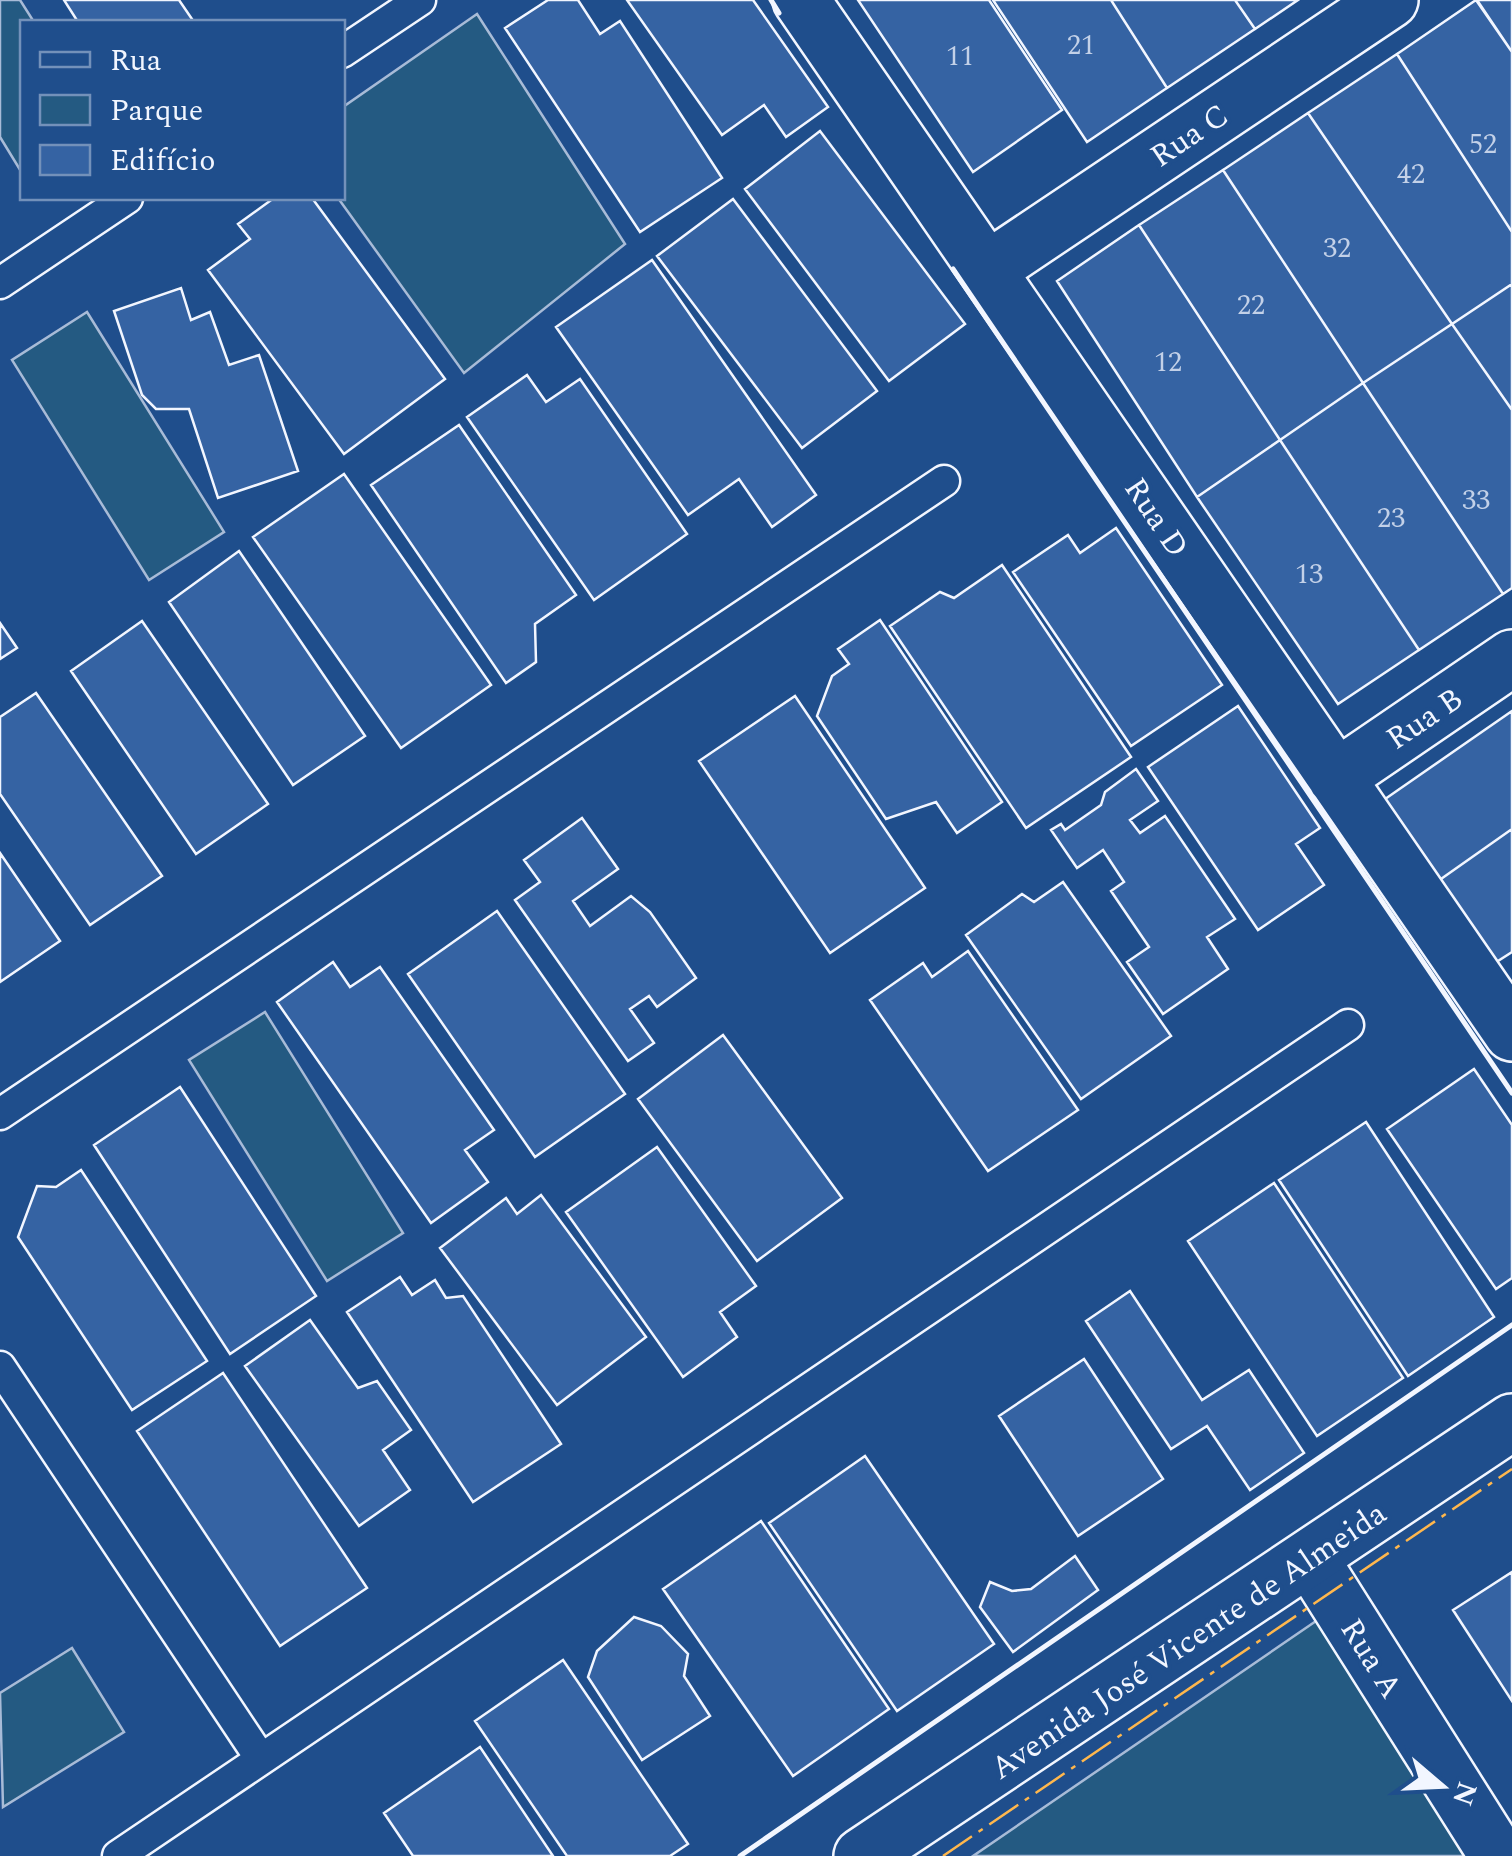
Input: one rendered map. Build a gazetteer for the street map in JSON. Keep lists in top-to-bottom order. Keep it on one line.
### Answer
{"streets":{"street":["Rua C","Rua D","Rua B","Avenida José Vicente de Almeida","Rua A"]},"crossings":[["Rua C","Rua D"],["Rua D","Rua B"],["Avenida José Vicente de Almeida","Rua A"]],"house_numbers":["21","11","52","42","32","22","12","33","23","13"],"legend":["Rua","Parque","Edifício"],"north":"right"}
